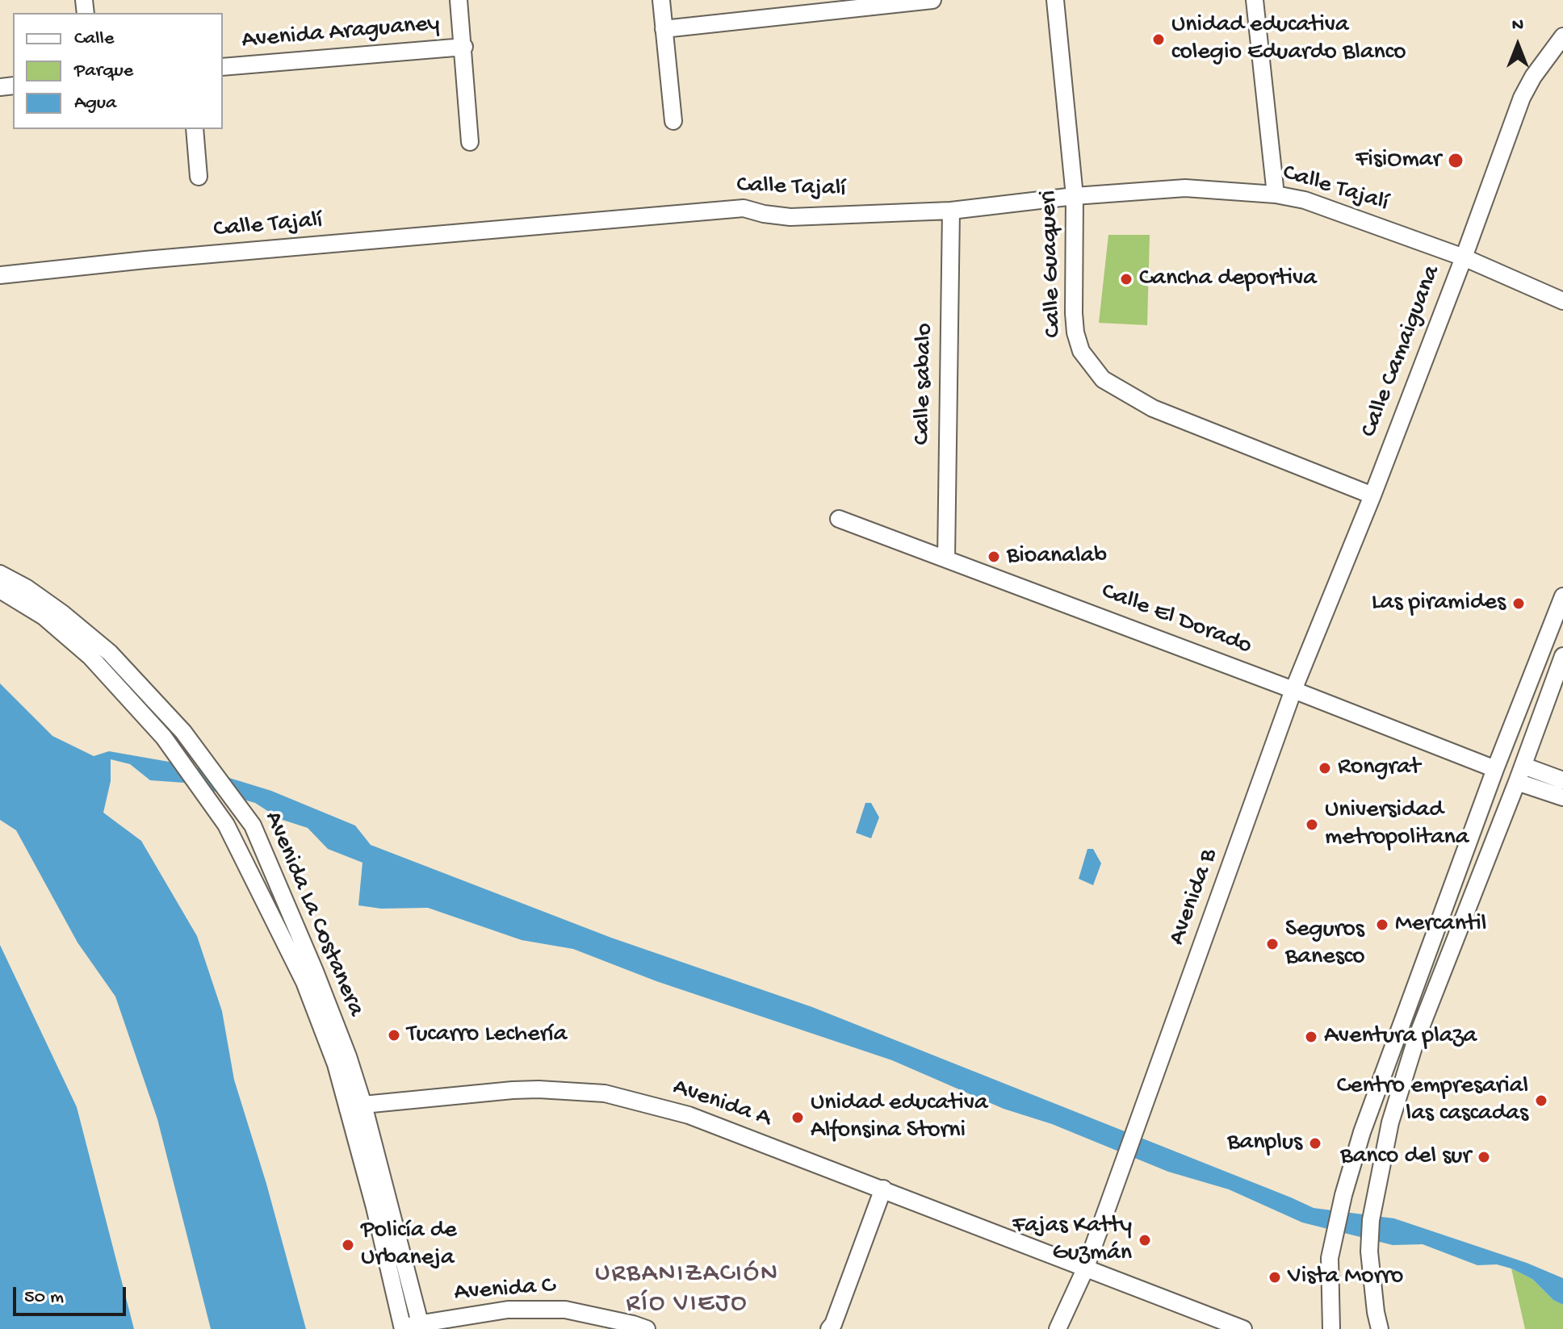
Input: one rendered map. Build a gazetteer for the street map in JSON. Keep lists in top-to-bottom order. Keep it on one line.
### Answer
{"streets":{"street":["Avenida Araguaney","Calle Tajalí","Calle Guaqueri","Calle Camaiguana","Calle sabalo","Calle El Dorado","Avenida B","Avenida La Costanera","Avenida A","Avenida C"]},"crossings":[["Calle Tajalí","Calle Guaqueri"],["Calle Tajalí","Calle Camaiguana"],["Calle Tajalí","Calle sabalo"],["Calle Guaqueri","Calle Camaiguana"],["Calle Camaiguana","Calle El Dorado"],["Calle Camaiguana","Avenida B"],["Calle sabalo","Calle El Dorado"],["Calle El Dorado","Avenida B"],["Avenida B","Avenida A"],["Avenida La Costanera","Avenida A"],["Avenida La Costanera","Avenida C"]],"districts":["URBANIZACIÓN RÍO VIEJO"],"places":["Unidad educativa colegio Eduardo Blanco","FisiOmar","Cancha deportiva","Bioanalab","Las piramides","Rongrat","Universidad metropolitana","Mercantil","Seguros Banesco","Tucarro Lechería","Aventura plaza","Centro empresarial las cascadas","Unidad educativa Alfonsina Storni","Banplus","Banco del sur","Fajas Katty Guzmán","Policía de Urbaneja","Vista Morro"],"legend":["Calle","Parque","Agua"],"scale_bar":"50 m","north":"top"}
